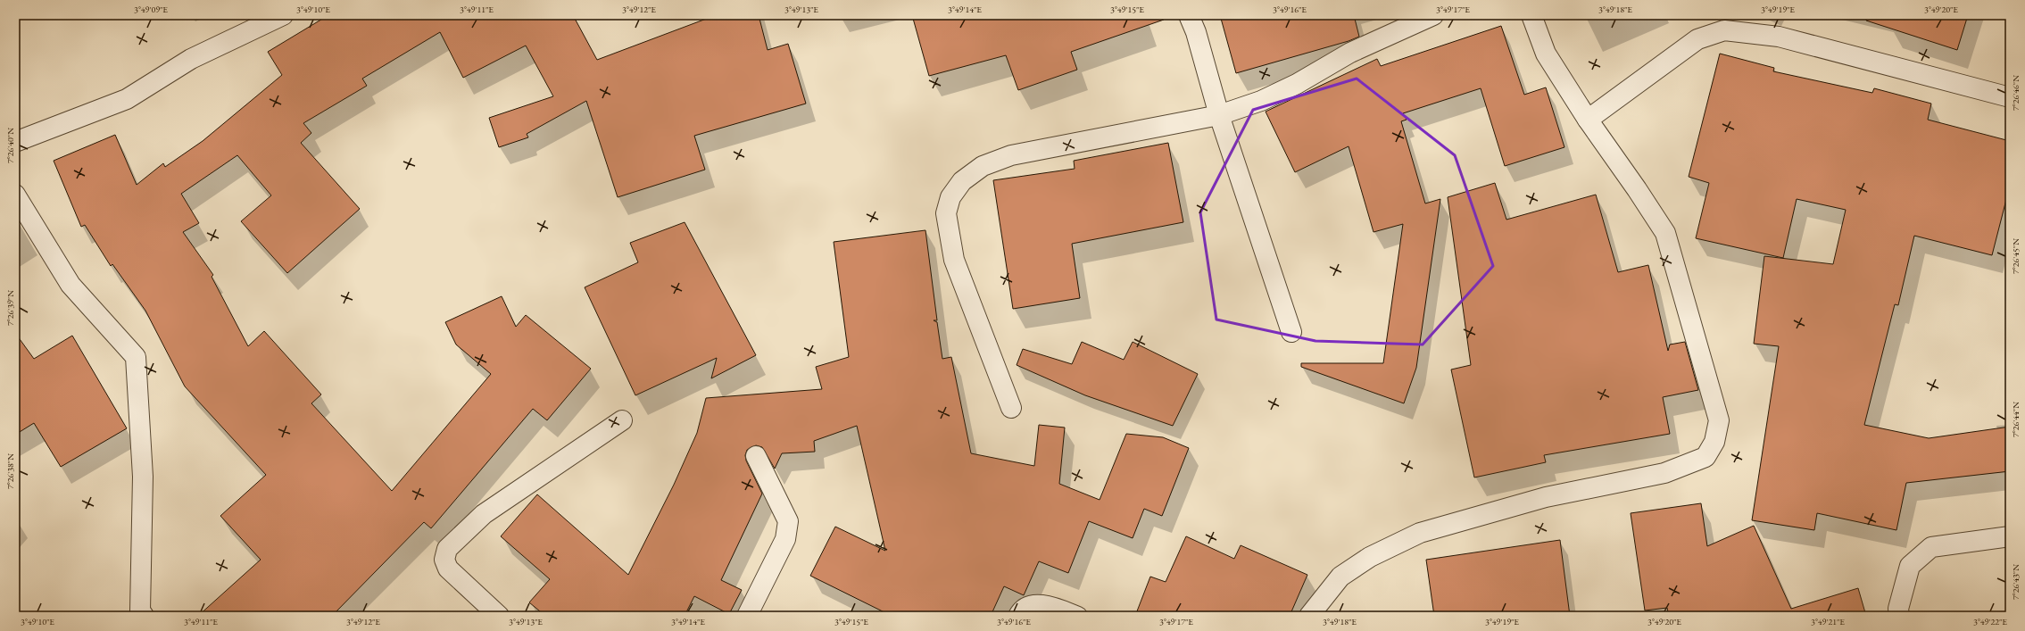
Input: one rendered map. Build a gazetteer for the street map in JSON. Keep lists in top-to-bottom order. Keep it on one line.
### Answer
{"coordinates":["3°49'09\"E","3°49'10\"E","3°49'11\"E","3°49'12\"E","3°49'13\"E","3°49'14\"E","3°49'15\"E","3°49'16\"E","3°49'17\"E","3°49'18\"E","3°49'19\"E","3°49'20\"E","7°26'46\"N","7°26'40\"N","7°26'45\"N","7°26'39\"N","7°26'44\"N","7°26'38\"N","7°26'43\"N","3°49'21\"E","3°49'22\"E"]}
